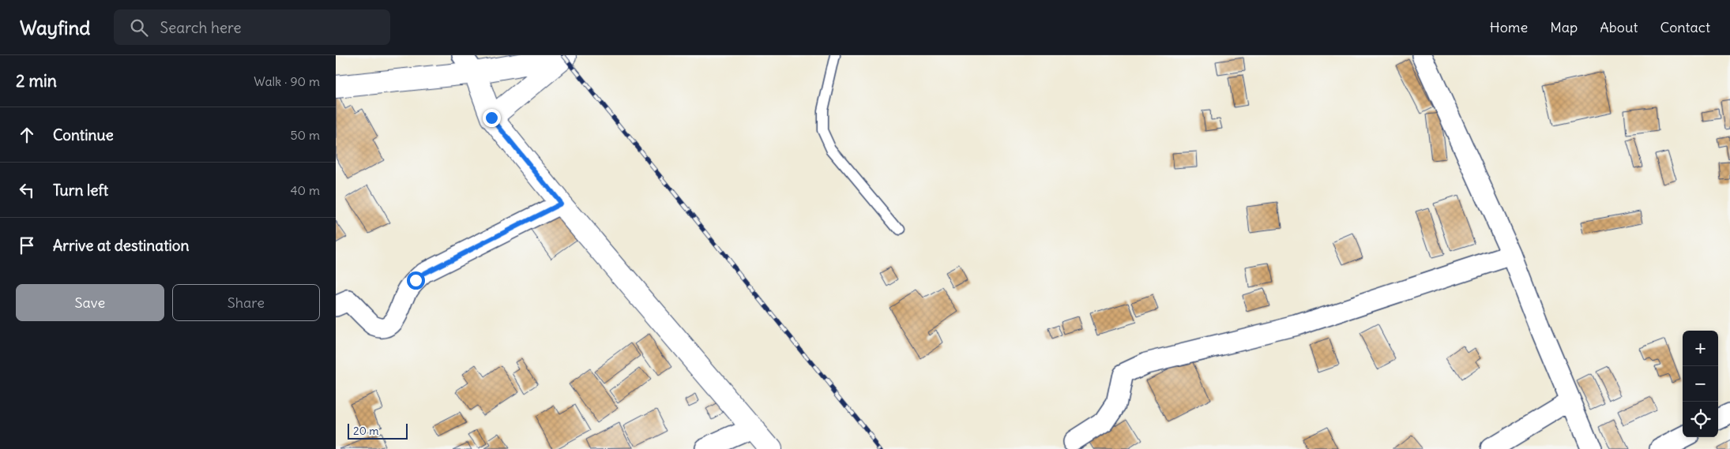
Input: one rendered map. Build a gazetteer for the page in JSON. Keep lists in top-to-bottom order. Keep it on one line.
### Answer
{"scale_bar":"20 m","page":{"header":"Wayfind","search":"Search here","nav":["Home","Map","About","Contact"],"heading":["2 min","Walk · 90 m"],"list":[["Continue","50 m"],["Turn left","40 m"],"Arrive at destination"],"buttons":["Save","Share"],"map_buttons":["+","−"],"scale":"20 m"}}
